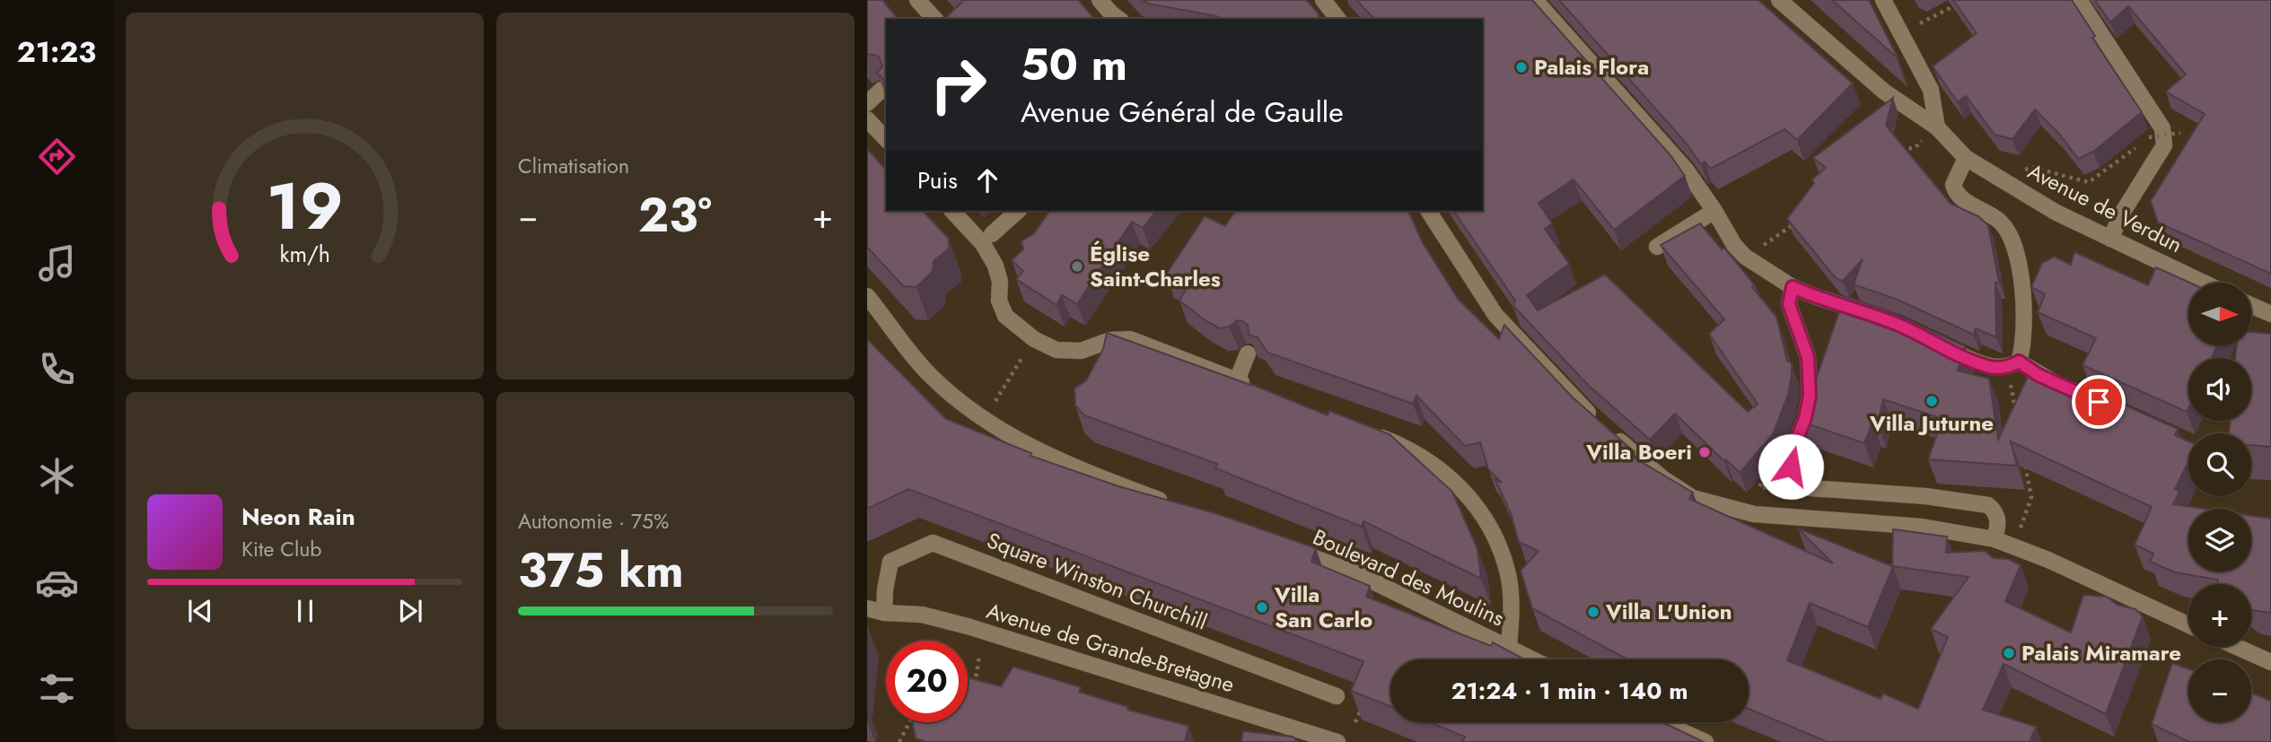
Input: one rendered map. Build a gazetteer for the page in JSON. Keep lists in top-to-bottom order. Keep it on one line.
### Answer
{"streets":{"street":["Avenue de Verdun","Boulevard des Moulins","Square Winston Churchill","Avenue de Grande-Bretagne"]},"crossings":[["Square Winston Churchill","Avenue de Grande-Bretagne"]],"places":["Palais Flora","Église Saint-Charles","Villa Juturne","Villa Boeri","Villa San Carlo","Villa L'Union","Palais Miramare"],"north":"right","page":{"tabs":"21:23","tile":["Climatisation",["Autonomie · 75%","375 km"]],"turn":["50 m","Avenue Général de Gaulle"],"then":"Puis","heat":["−","23°","+"],"map_buttons":["+","−"],"song":["Neon Rain","Kite Club"],"limit":"20","trip":"21:24 · 1 min · 140 m","gauge":["19","km/h"]}}
